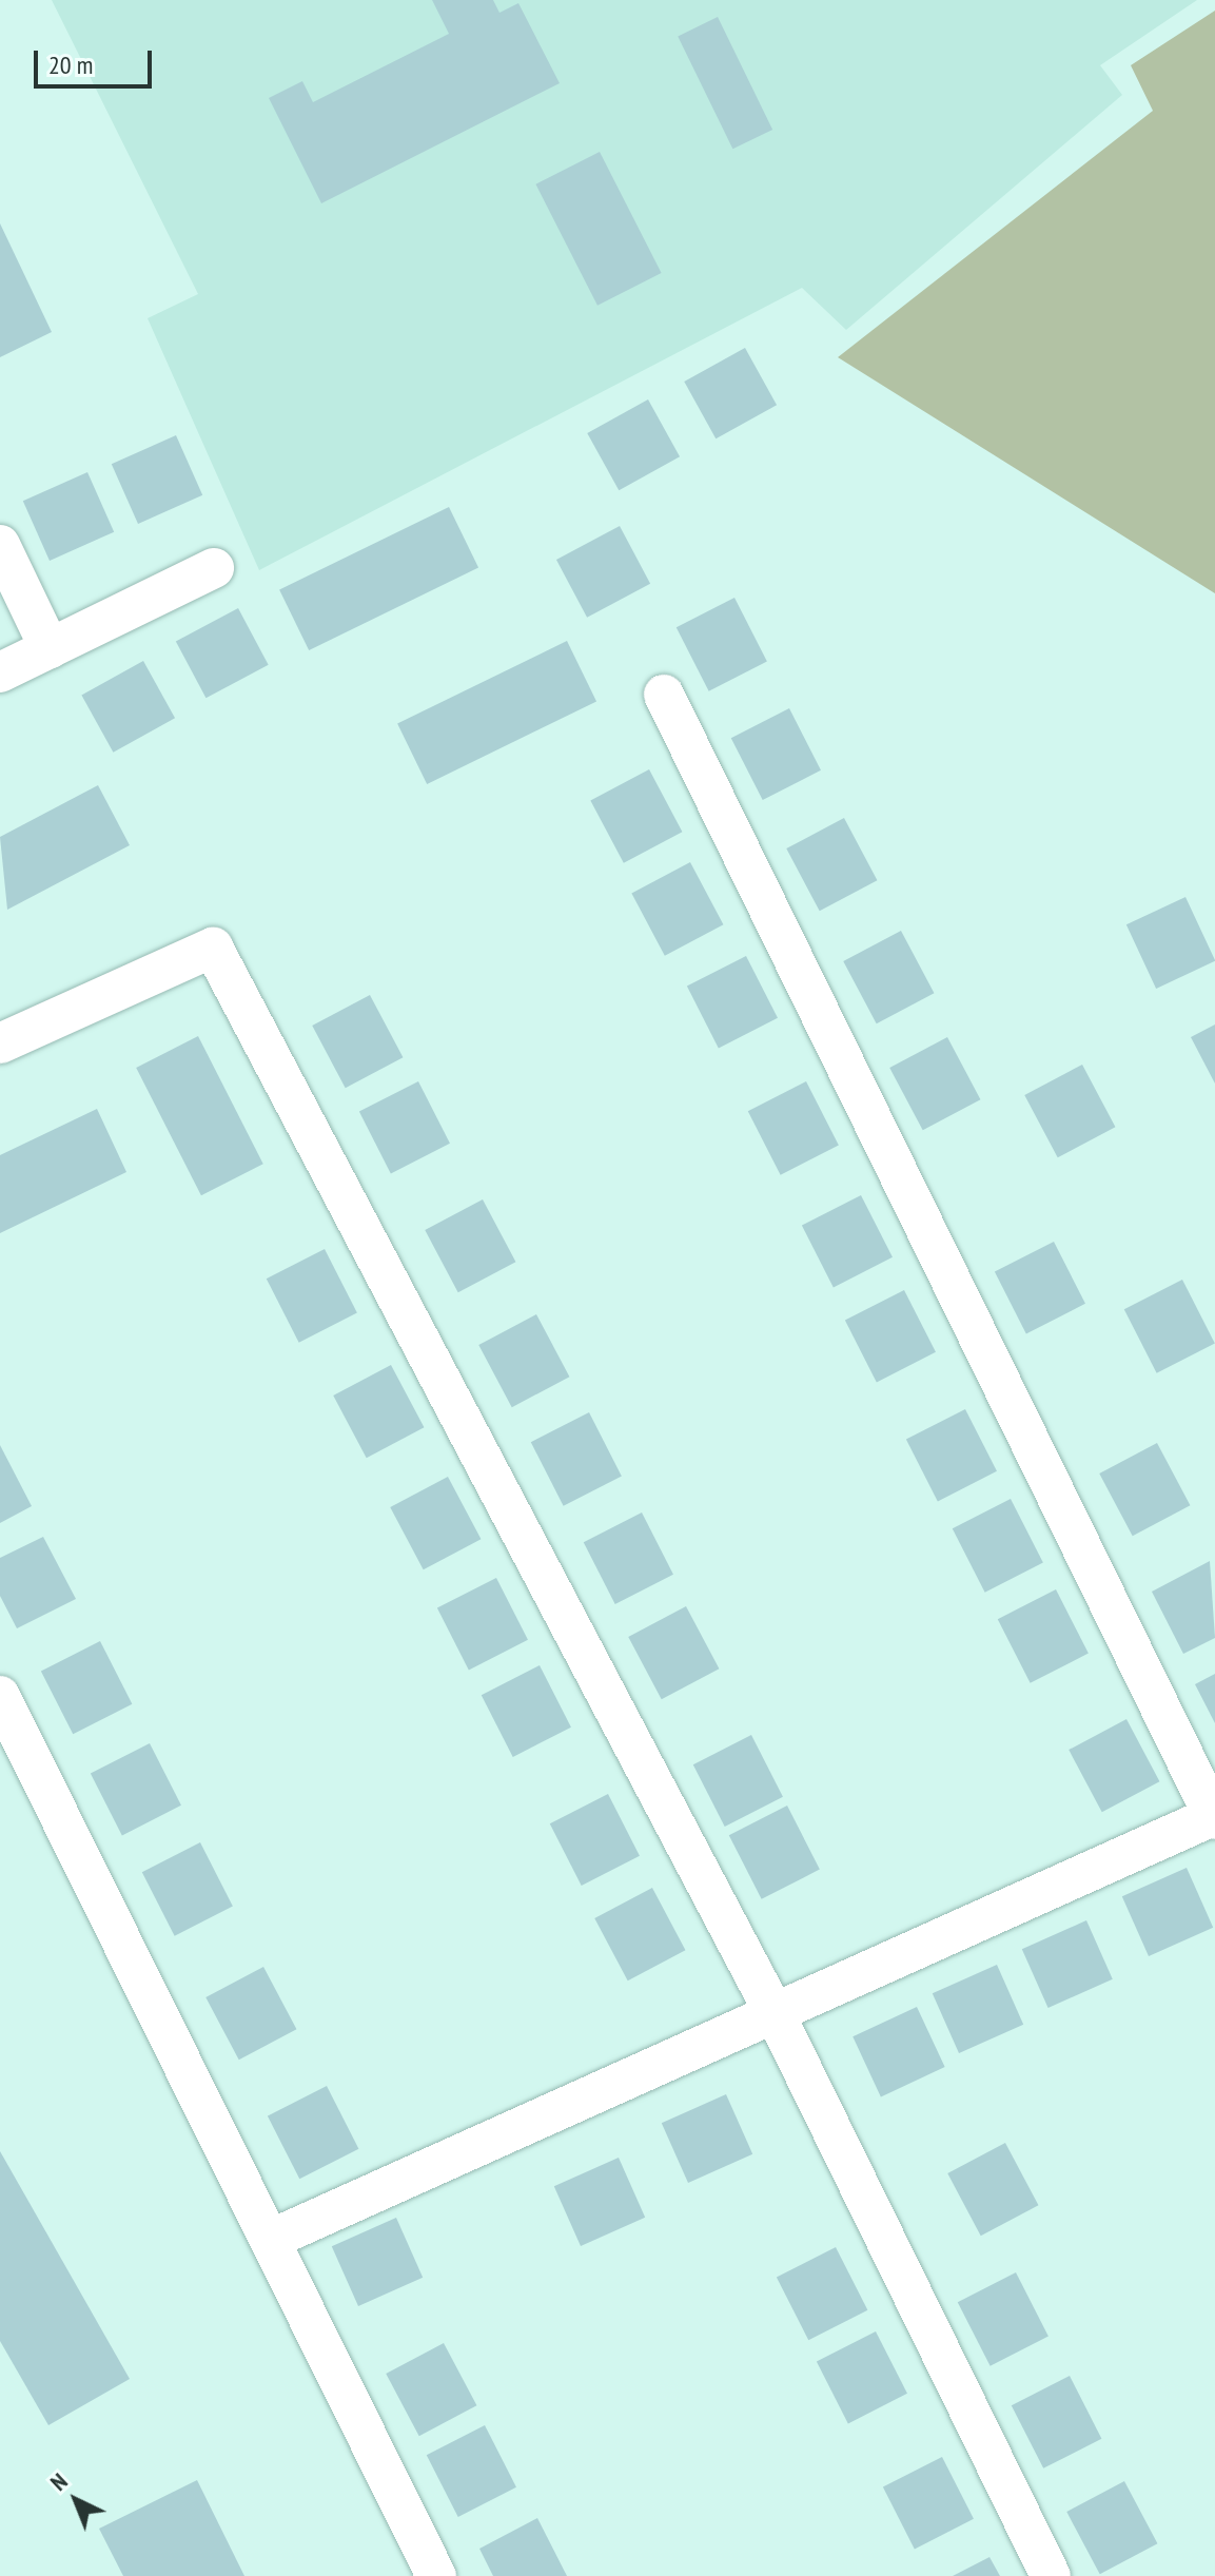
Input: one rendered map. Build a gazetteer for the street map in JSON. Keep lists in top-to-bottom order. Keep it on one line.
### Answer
{"scale_bar":"20 m","north":"top left"}
